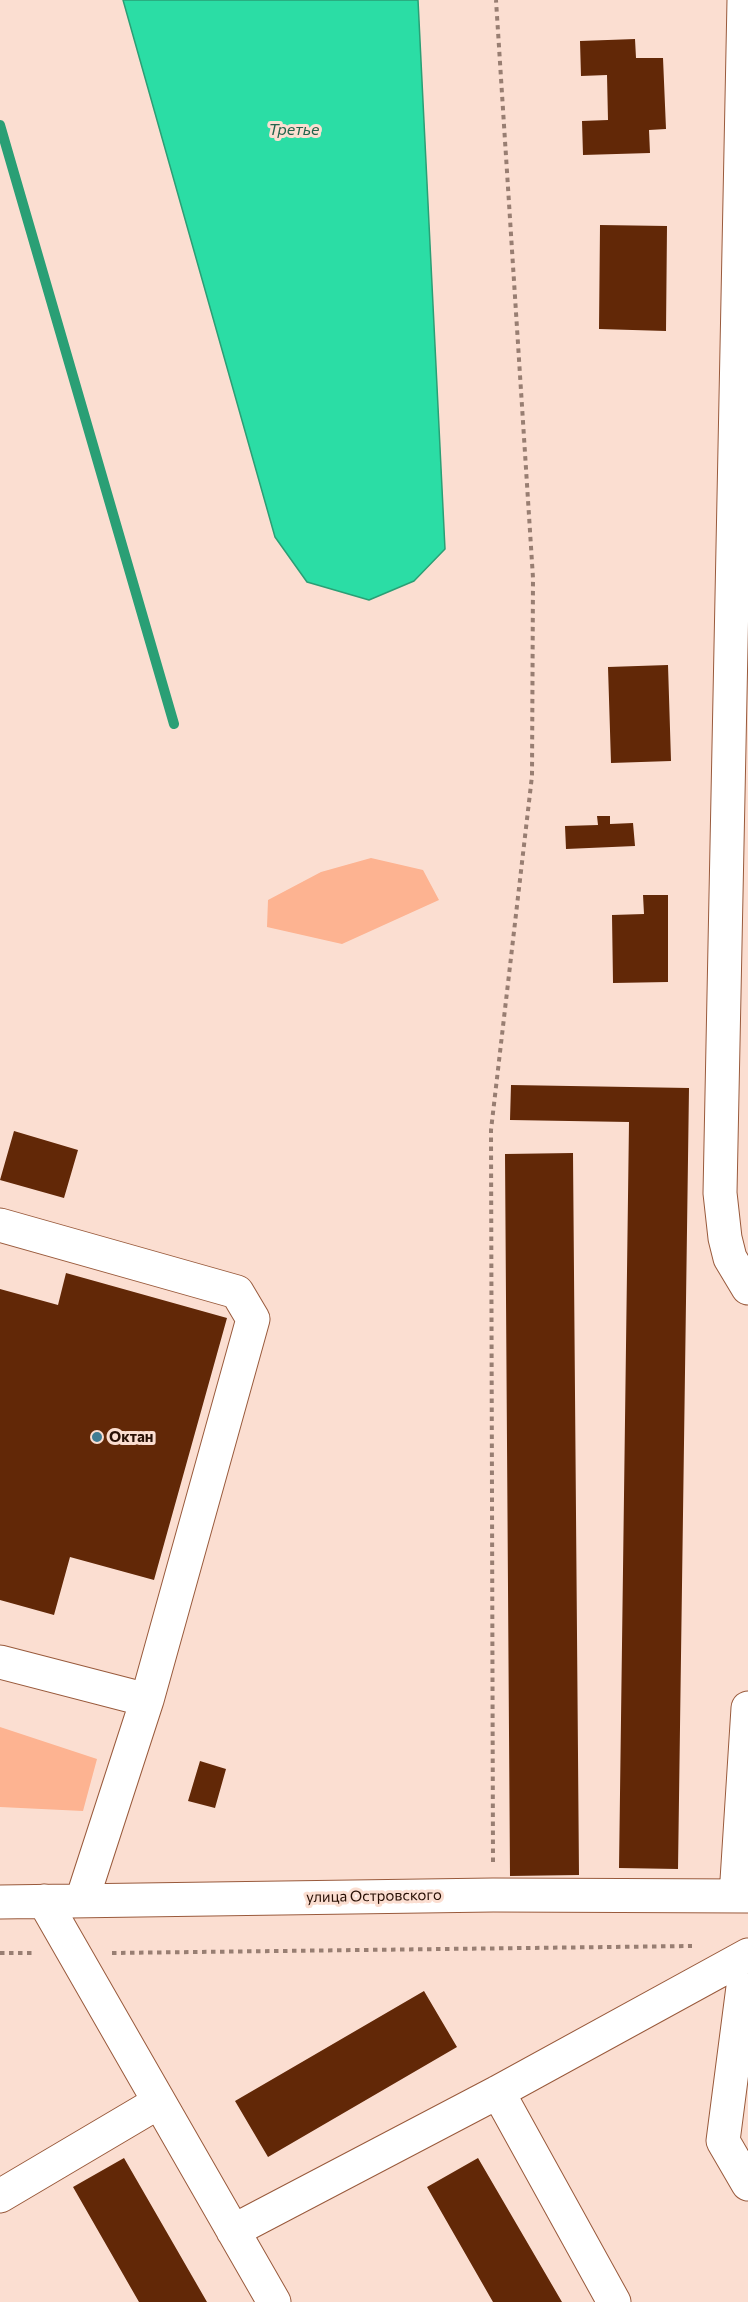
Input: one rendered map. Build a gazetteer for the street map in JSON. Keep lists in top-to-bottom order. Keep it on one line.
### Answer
{"streets":{"street":["улица Островского"]},"water":["Третье"],"places":["Октан"]}
